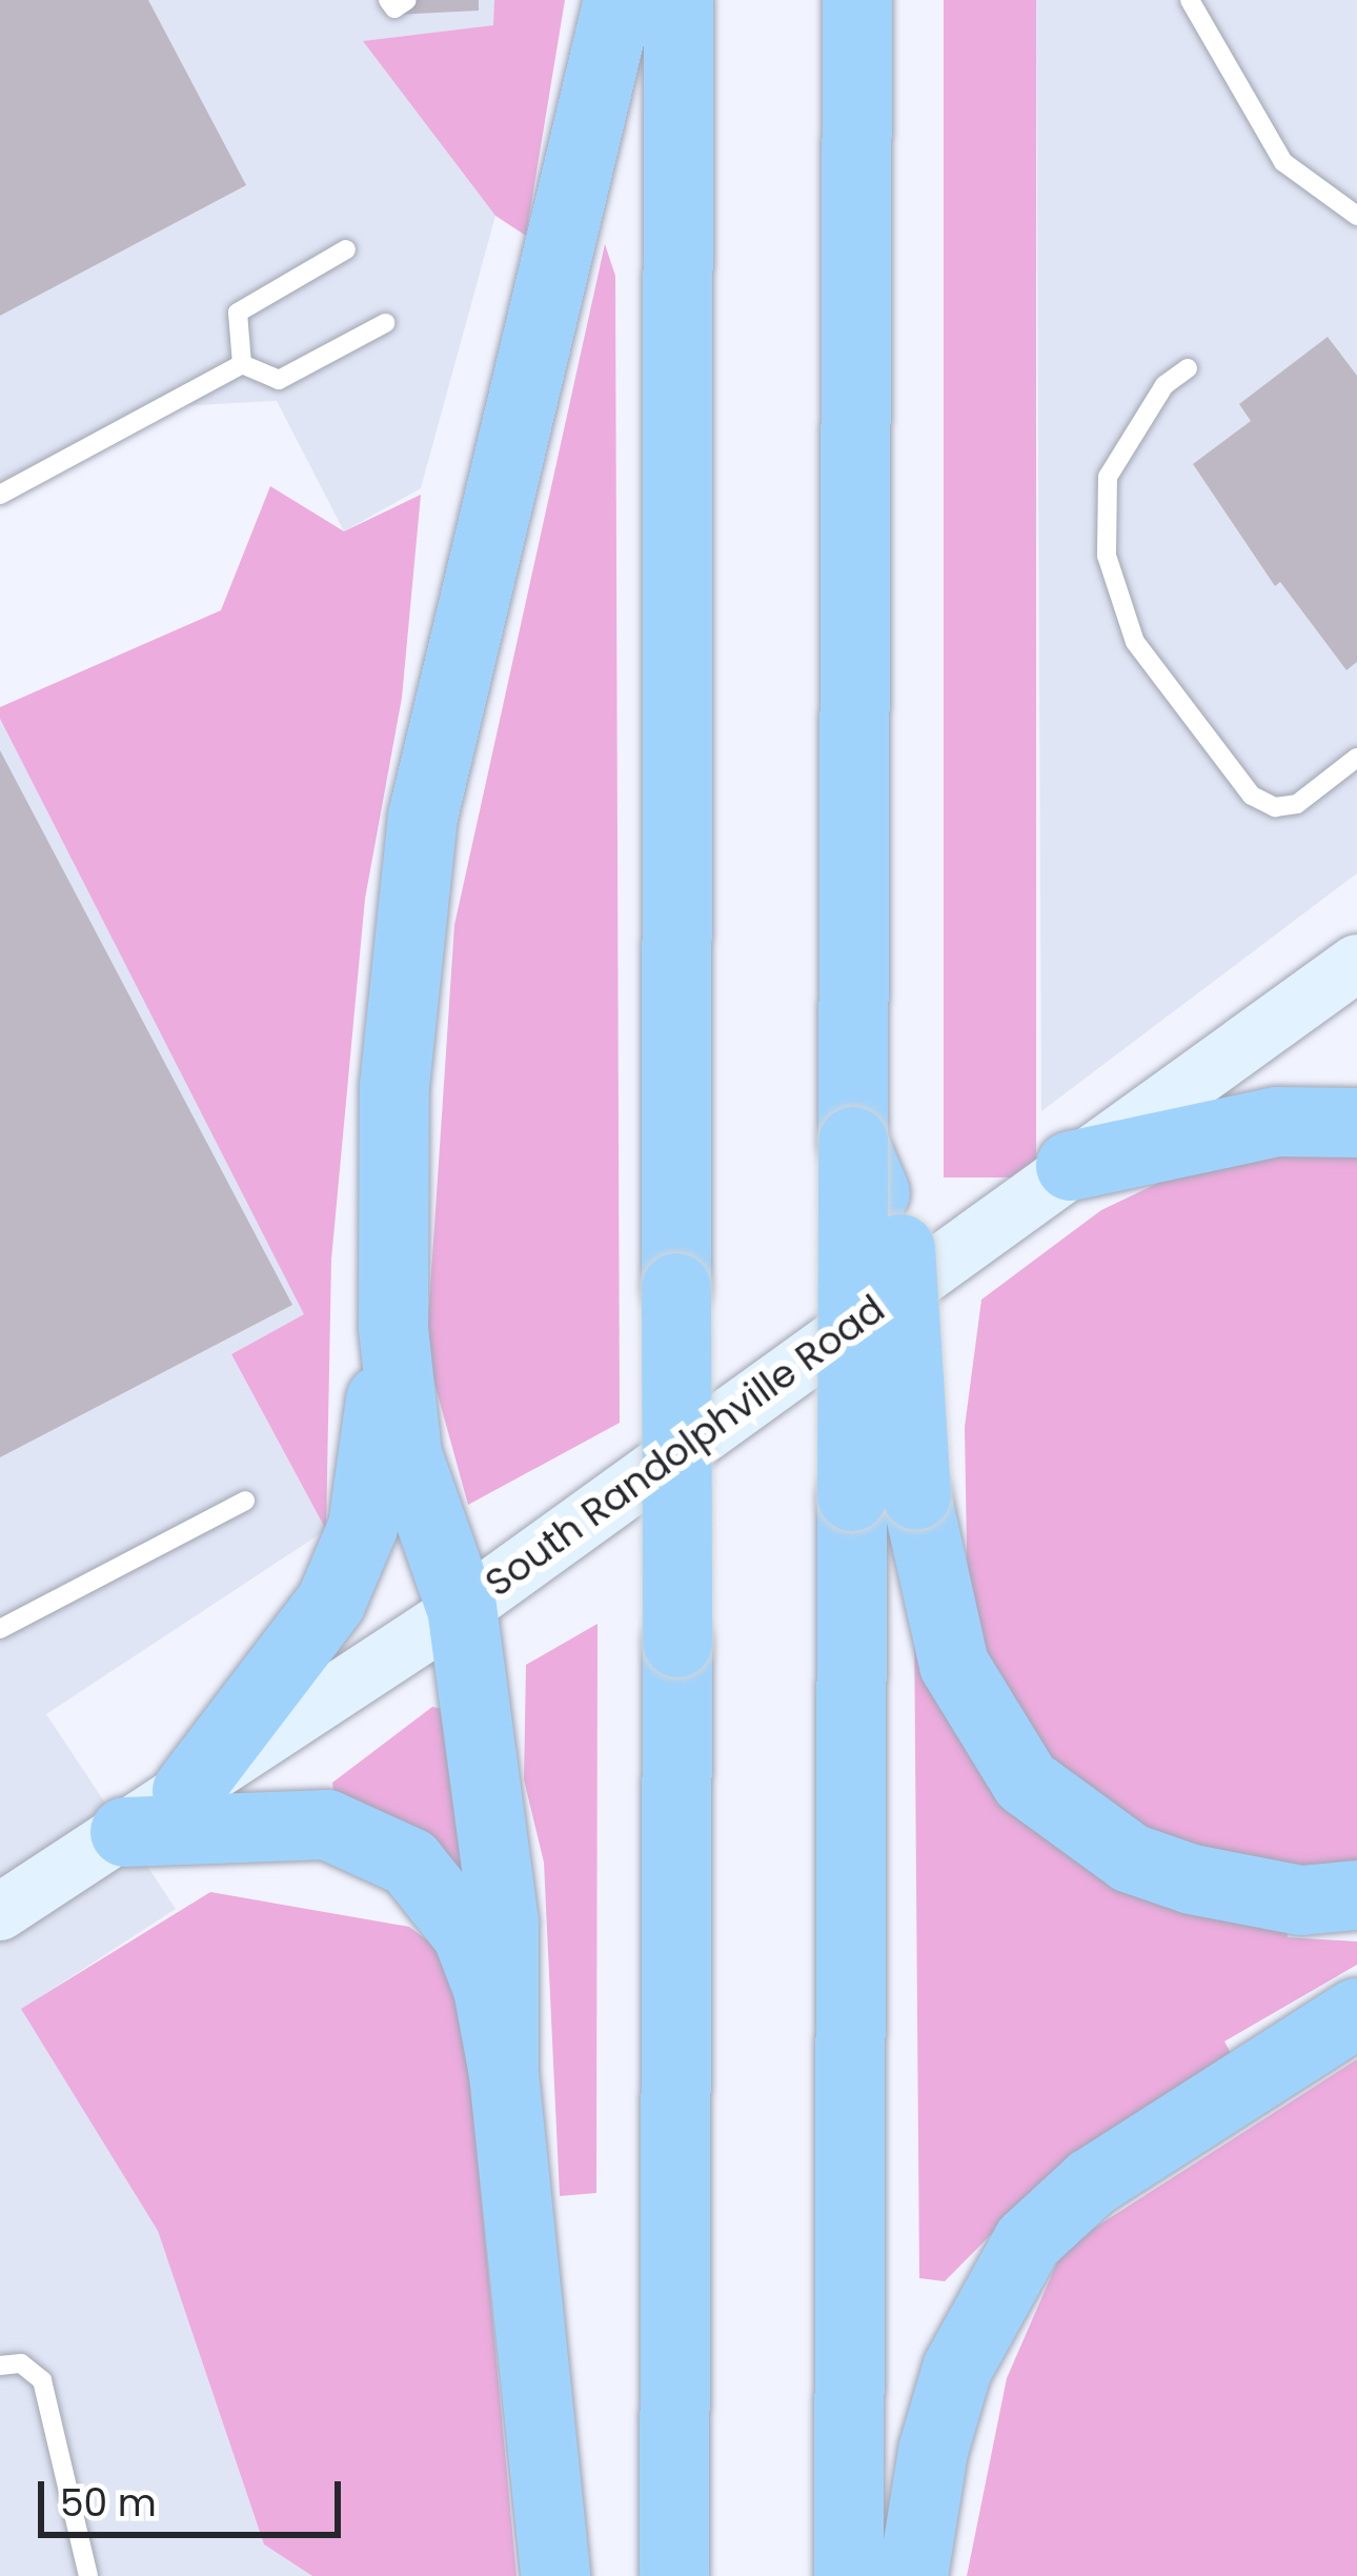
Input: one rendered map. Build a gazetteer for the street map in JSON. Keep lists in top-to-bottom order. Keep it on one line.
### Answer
{"streets":{"main road":["South Randolphville Road"]},"scale_bar":"50 m"}
